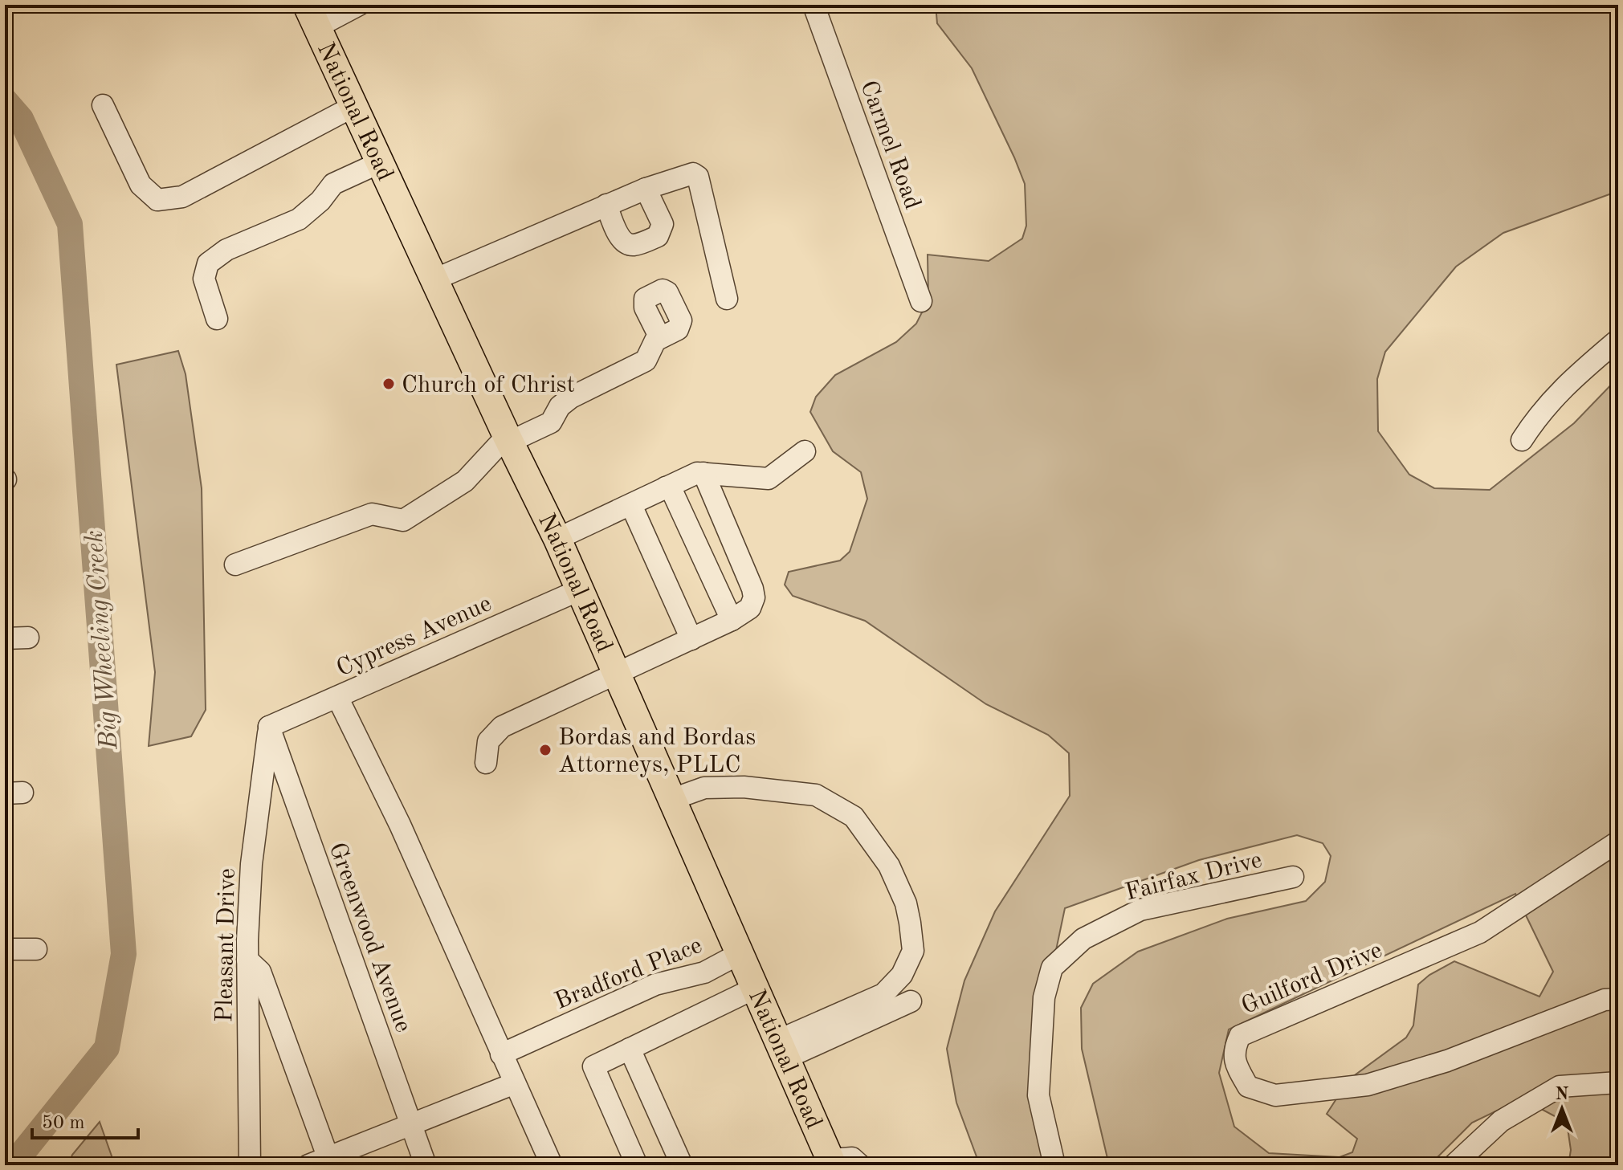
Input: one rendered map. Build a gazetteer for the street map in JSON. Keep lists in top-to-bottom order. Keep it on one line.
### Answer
{"streets":{"main road":["National Road"],"street":["Carmel Road","Cypress Avenue","Fairfax Drive","Greenwood Avenue","Pleasant Drive","Bradford Place","Guilford Drive"]},"crossings":[["National Road","Cypress Avenue"],["National Road","Bradford Place"],["Cypress Avenue","Greenwood Avenue"],["Cypress Avenue","Pleasant Drive"],["Greenwood Avenue","Pleasant Drive"]],"water":["Big Wheeling Creek"],"places":["Church of Christ","Bordas and Bordas Attorneys, PLLC"],"scale_bar":"50 m","north":"top"}
